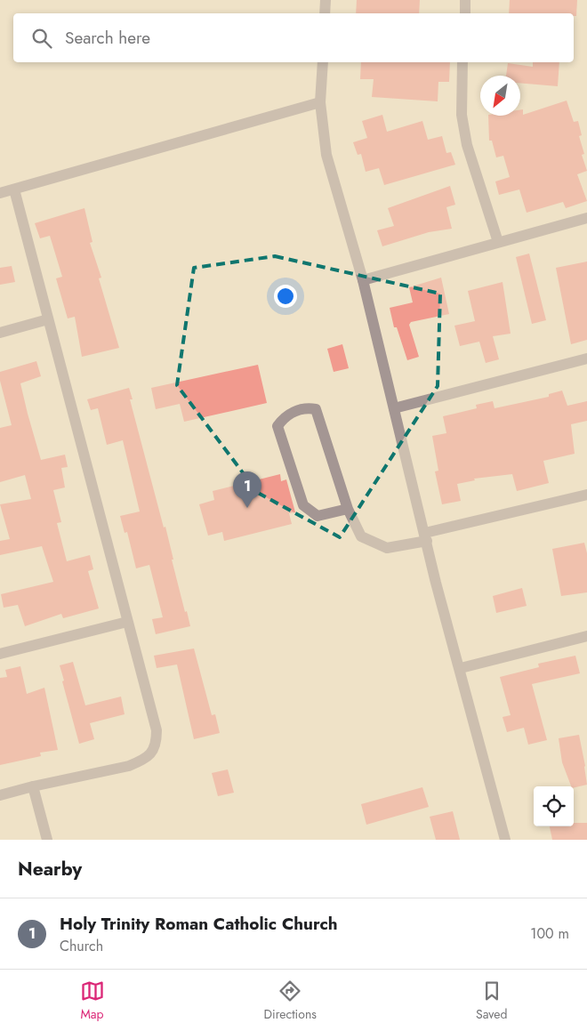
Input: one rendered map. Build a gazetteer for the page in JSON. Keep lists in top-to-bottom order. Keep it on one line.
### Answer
{"north":"bottom left","page":{"search":"Search here","pins":"1","heading":"Nearby","list":[{"mark":"1","name":"Holy Trinity Roman Catholic Church","note":"Church","value":"100 m"}],"nav":["Map","Directions","Saved"]}}
